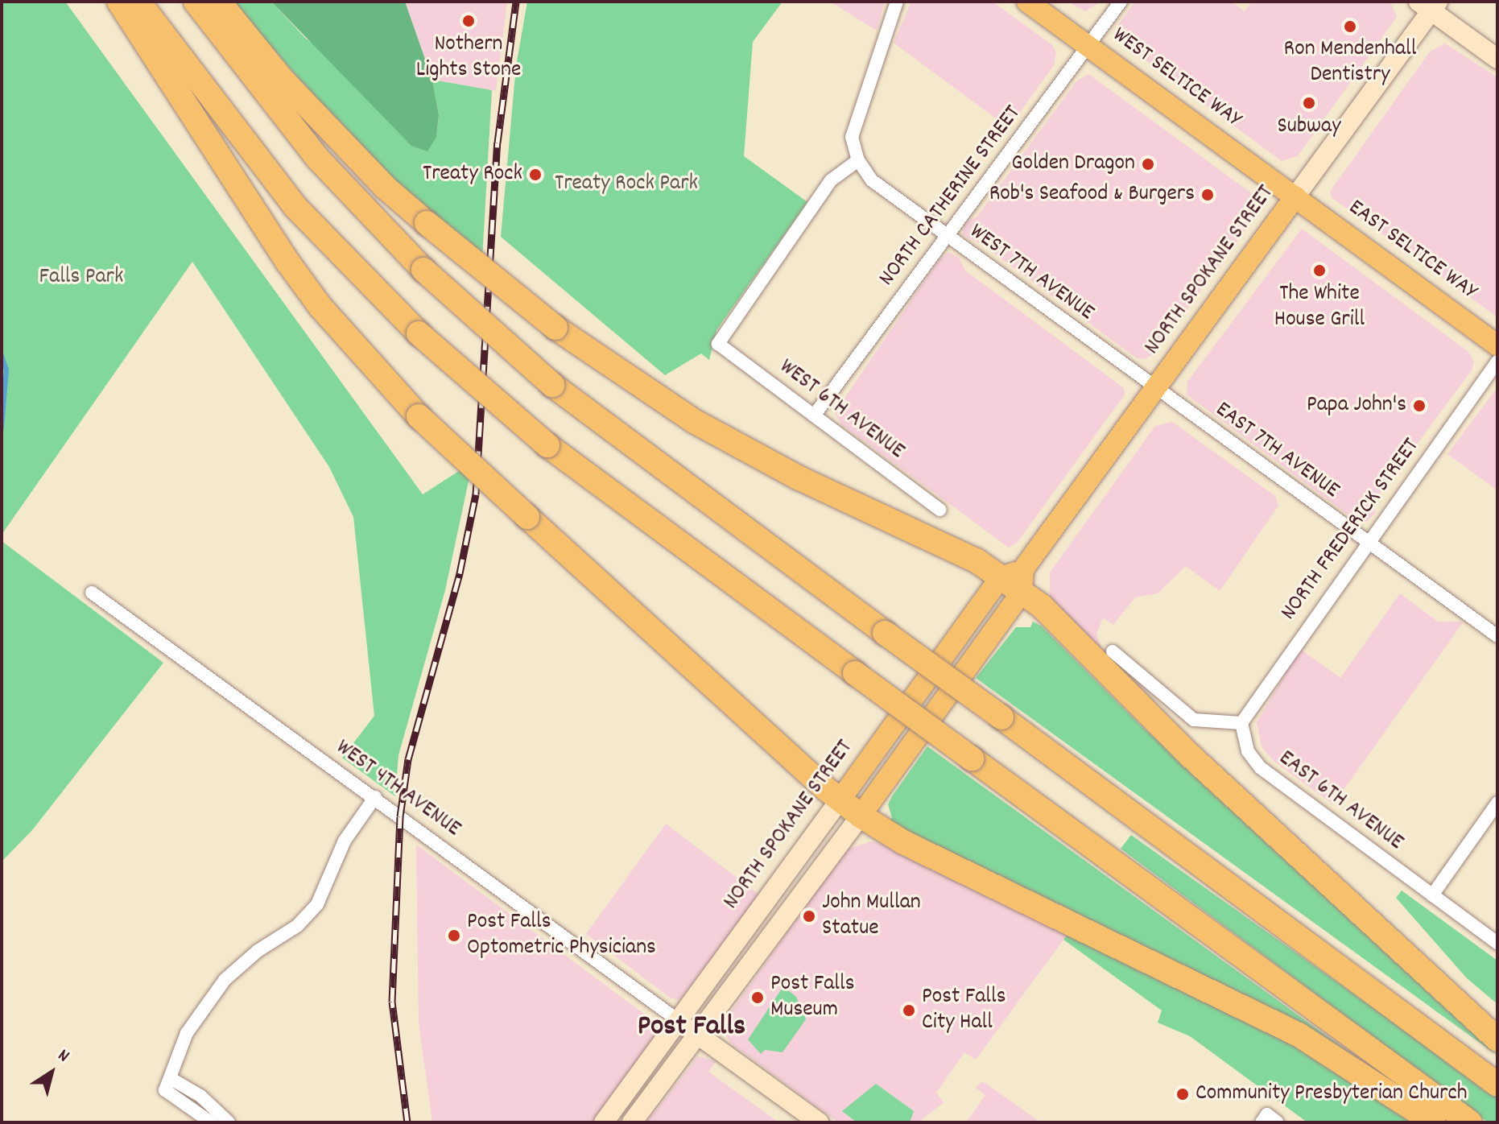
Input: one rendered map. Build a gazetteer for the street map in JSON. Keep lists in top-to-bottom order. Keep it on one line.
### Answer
{"streets":{"main road":["WEST SELTICE WAY","EAST SELTICE WAY","NORTH SPOKANE STREET"],"street":["NORTH CATHERINE STREET","WEST 7TH AVENUE","WEST 6TH AVENUE","EAST 7TH AVENUE","NORTH FREDERICK STREET","WEST 4TH AVENUE","EAST 6TH AVENUE"]},"crossings":[["WEST SELTICE WAY","NORTH CATHERINE STREET"],["WEST SELTICE WAY","EAST SELTICE WAY"],["WEST SELTICE WAY","NORTH SPOKANE STREET"],["NORTH CATHERINE STREET","WEST 7TH AVENUE"],["NORTH CATHERINE STREET","WEST 6TH AVENUE"],["EAST SELTICE WAY","NORTH SPOKANE STREET"],["NORTH SPOKANE STREET","WEST 7TH AVENUE"],["NORTH SPOKANE STREET","EAST 7TH AVENUE"],["NORTH SPOKANE STREET","WEST 4TH AVENUE"],["WEST 7TH AVENUE","WEST 6TH AVENUE"],["WEST 7TH AVENUE","EAST 7TH AVENUE"],["EAST 7TH AVENUE","NORTH FREDERICK STREET"],["NORTH FREDERICK STREET","EAST 6TH AVENUE"]],"districts":["Post Falls"],"parks":["Treaty Rock Park","Falls Park"],"places":["Nothern Lights Stone","Ron Mendenhall Dentistry","Subway","Golden Dragon","Treaty Rock","Rob's Seafood & Burgers","The White House Grill","Papa John's","John Mullan Statue","Post Falls Optometric Physicians","Post Falls Museum","Post Falls City Hall","Community Presbyterian Church"],"north":"top right"}
